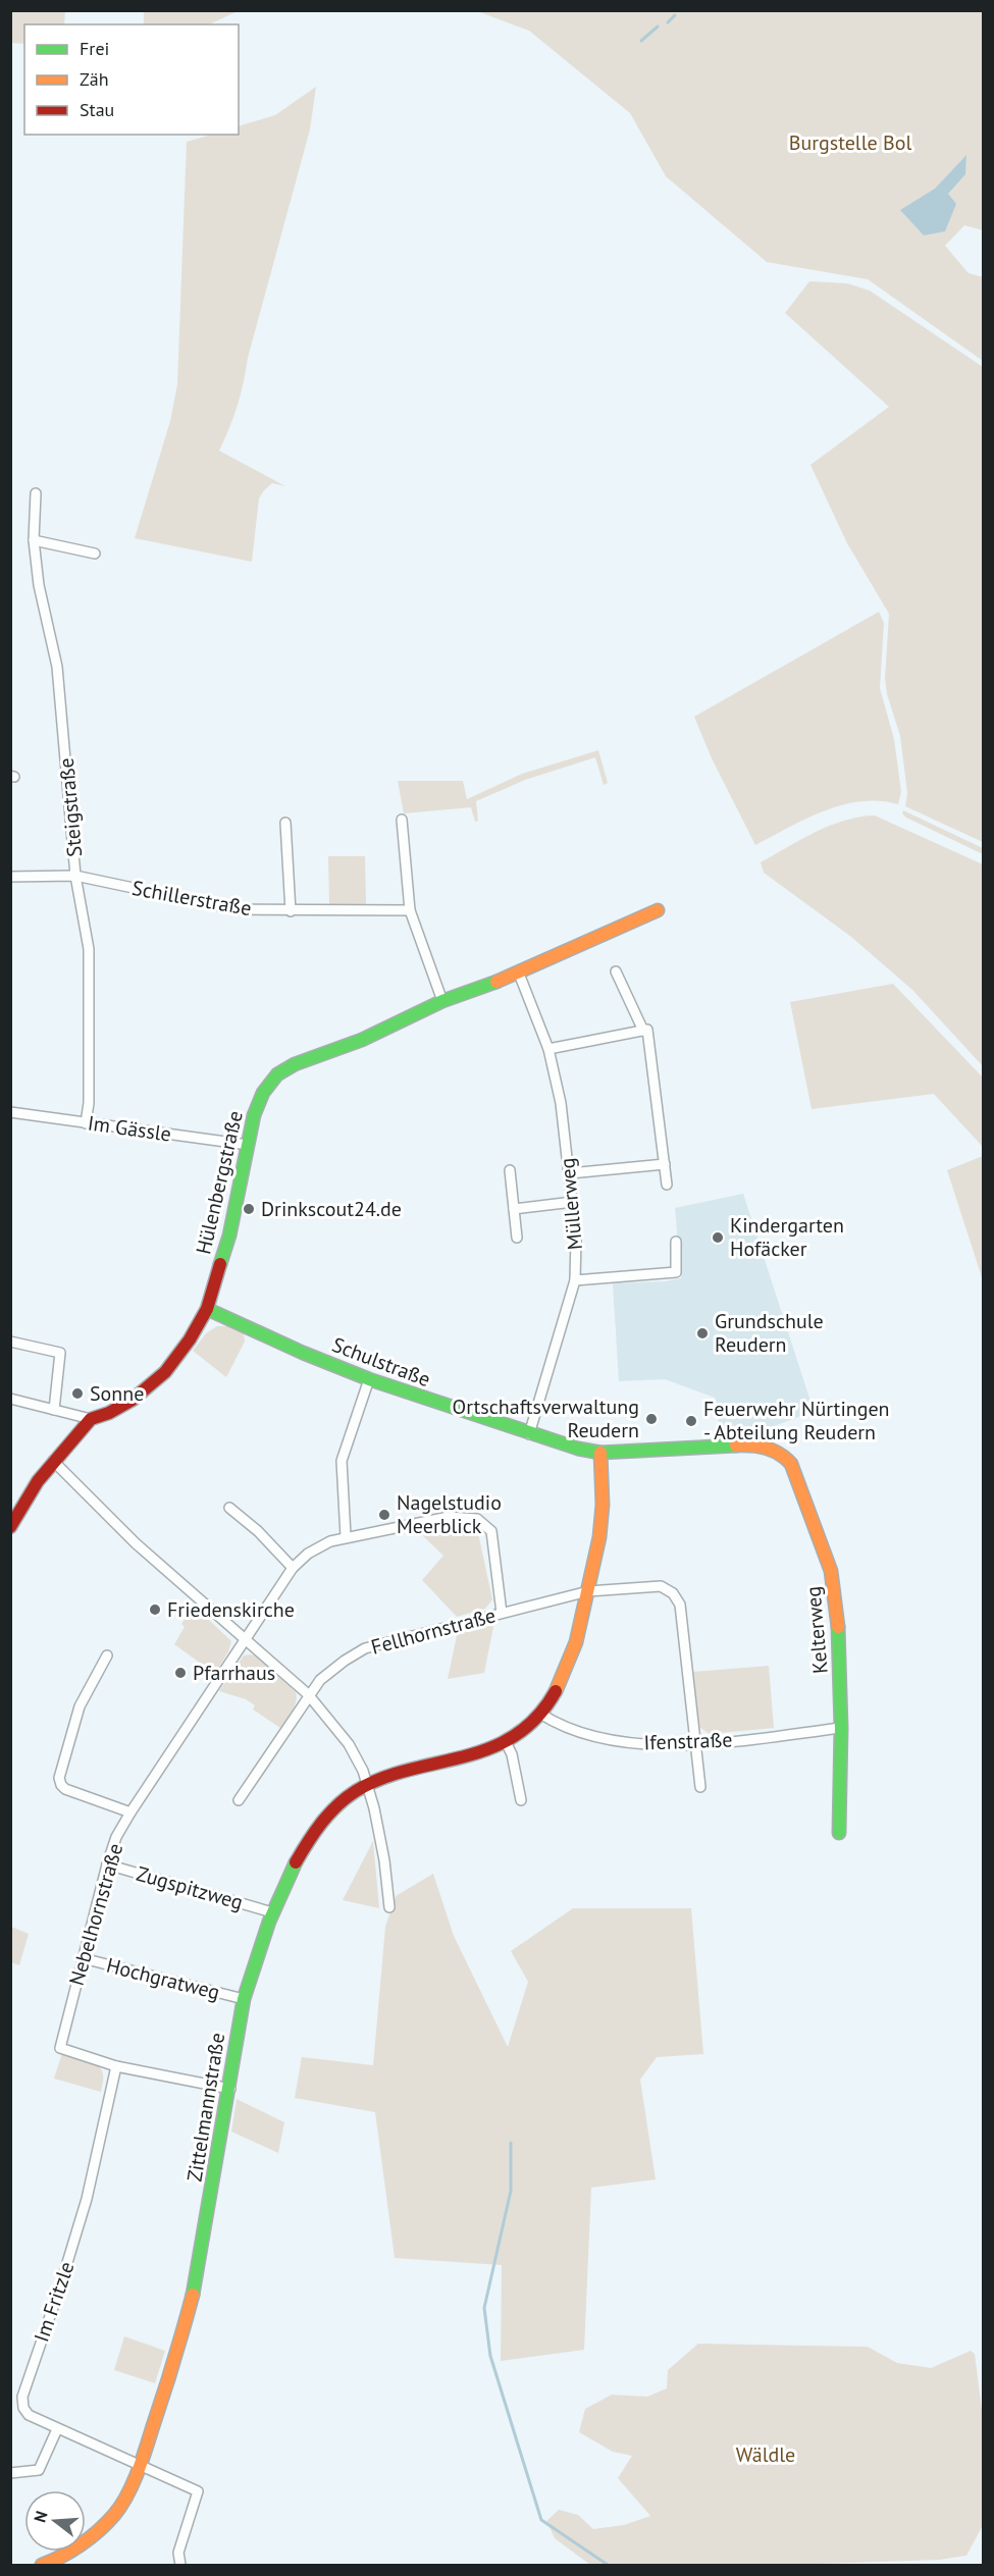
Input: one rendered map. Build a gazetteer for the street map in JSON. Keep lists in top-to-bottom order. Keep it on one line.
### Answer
{"streets":{"street":["Steigstraße","Schillerstraße","Im Gässle","Hülenbergstraße","Müllerweg","Schulstraße","Kelterweg","Fellhornstraße","Ifenstraße","Zugspitzweg","Nebelhornstraße","Hochgratweg","Zittelmannstraße","Im Fritzle"]},"crossings":[["Steigstraße","Schillerstraße"],["Steigstraße","Im Gässle"],["Im Gässle","Hülenbergstraße"],["Hülenbergstraße","Müllerweg"],["Hülenbergstraße","Schulstraße"],["Müllerweg","Schulstraße"],["Schulstraße","Kelterweg"],["Schulstraße","Zittelmannstraße"],["Kelterweg","Ifenstraße"],["Fellhornstraße","Ifenstraße"],["Fellhornstraße","Nebelhornstraße"],["Fellhornstraße","Zittelmannstraße"],["Ifenstraße","Zittelmannstraße"],["Zugspitzweg","Nebelhornstraße"],["Zugspitzweg","Zittelmannstraße"],["Nebelhornstraße","Hochgratweg"],["Nebelhornstraße","Zittelmannstraße"],["Nebelhornstraße","Im Fritzle"],["Hochgratweg","Zittelmannstraße"],["Zittelmannstraße","Im Fritzle"]],"parks":["Burgstelle Bol","Wäldle"],"places":["Drinkscout24.de","Kindergarten Hofäcker","Grundschule Reudern","Sonne","Ortschaftsverwaltung Reudern","Feuerwehr Nürtingen - Abteilung Reudern","Nagelstudio Meerblick","Friedenskirche","Pfarrhaus"],"legend":["Frei","Zäh","Stau"],"north":"left"}
